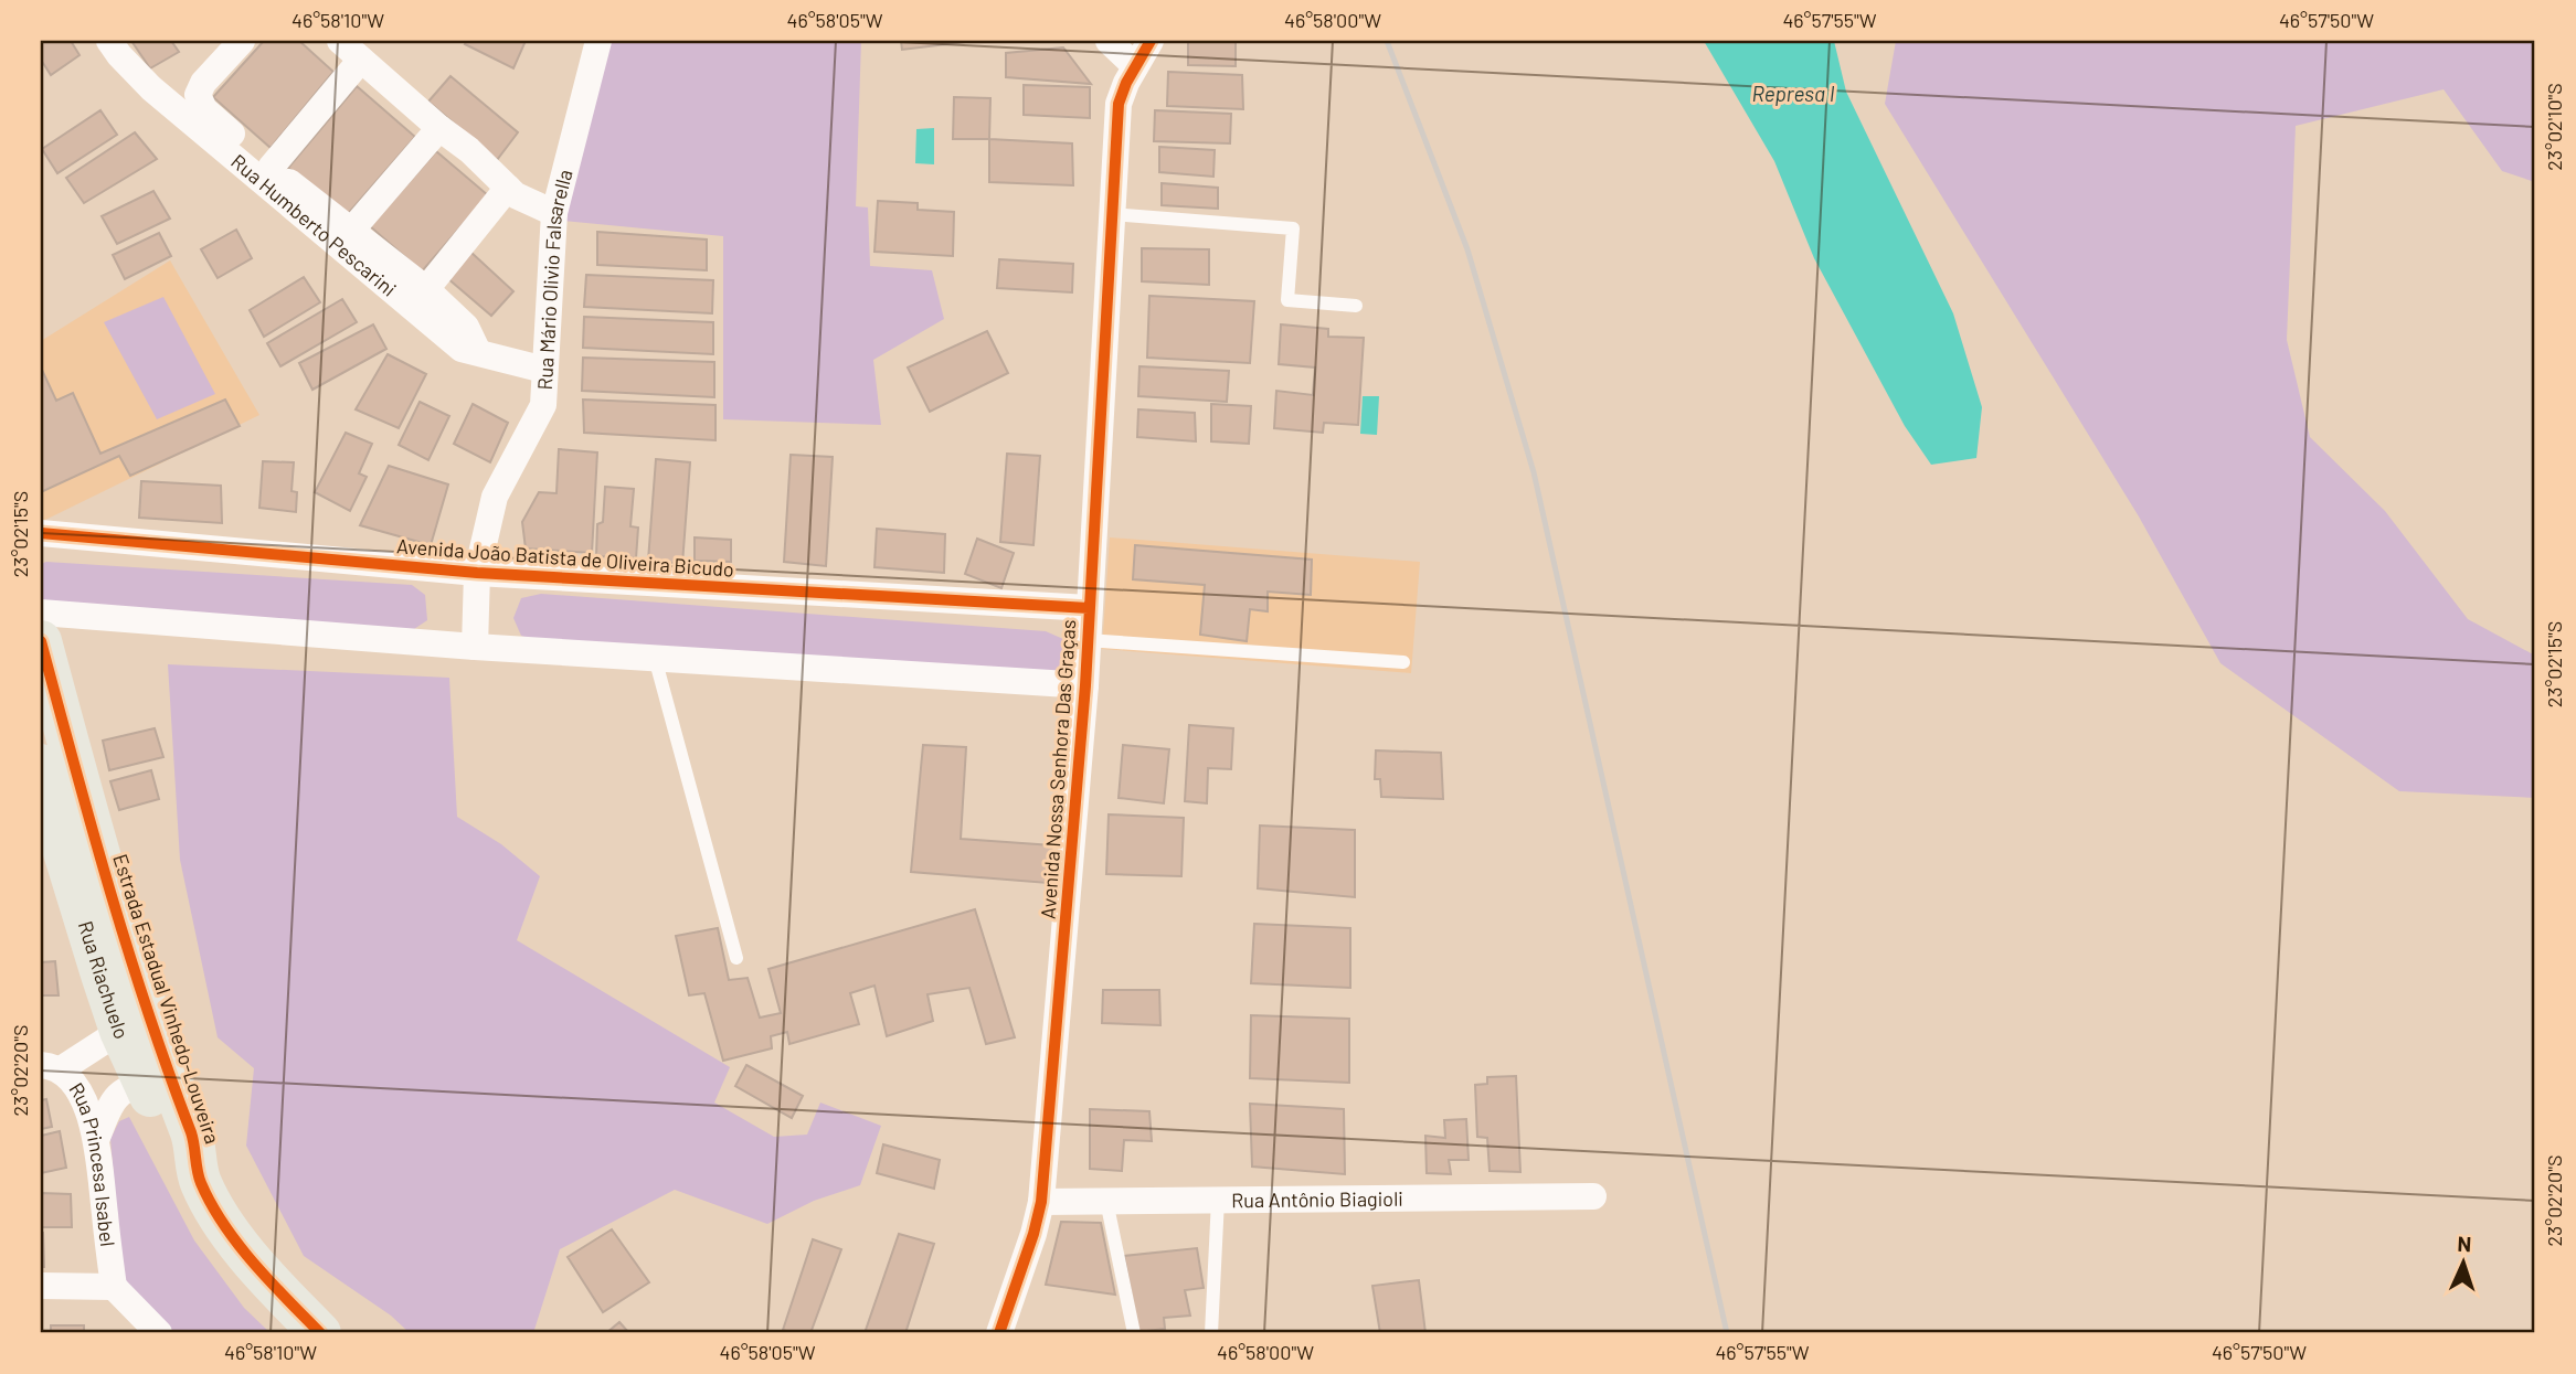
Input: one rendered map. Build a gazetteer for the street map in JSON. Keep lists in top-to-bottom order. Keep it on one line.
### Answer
{"streets":{"main road":["Rua Riachuelo","Estrada Estadual Vinhedo-Louveira"],"street":["Rua Humberto Pescarini","Rua Mário Olivio Falsarella","Avenida João Batista de Oliveira Bicudo","Avenida Nossa Senhora Das Graças","Rua Princesa Isabel","Rua Antônio Biagioli"]},"crossings":[["Rua Humberto Pescarini","Rua Mário Olivio Falsarella"],["Rua Mário Olivio Falsarella","Avenida João Batista de Oliveira Bicudo"],["Avenida João Batista de Oliveira Bicudo","Avenida Nossa Senhora Das Graças"],["Avenida Nossa Senhora Das Graças","Rua Antônio Biagioli"],["Rua Riachuelo","Estrada Estadual Vinhedo-Louveira"]],"water":["Represa I"],"north":"top","coordinates":["46°58'10\"W","46°58'05\"W","46°58'00\"W","46°57'55\"W","46°57'50\"W","23°02'10\"S","23°02'15\"S","23°02'20\"S"]}
